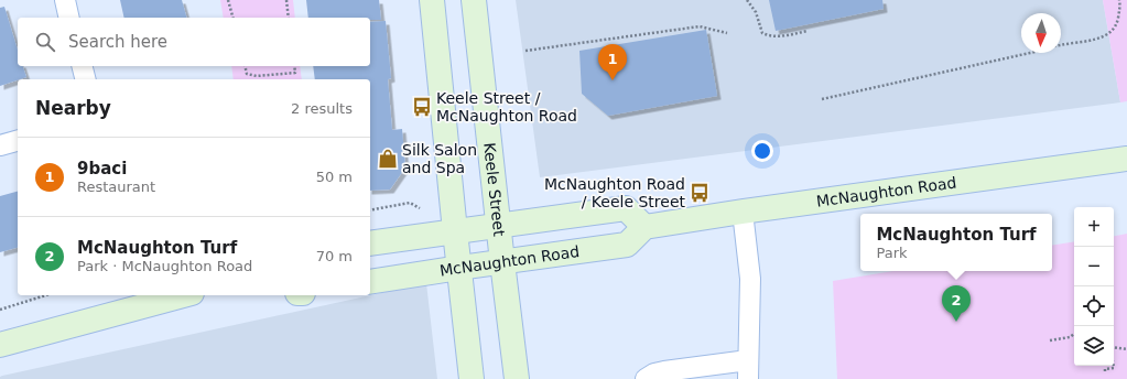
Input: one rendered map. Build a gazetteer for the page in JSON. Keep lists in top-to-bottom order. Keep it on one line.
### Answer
{"streets":{"street":["Keele Street","McNaughton Road"]},"crossings":[["Keele Street","McNaughton Road"]],"places":{"bus stop":["Keele Street / McNaughton Road","McNaughton Road / Keele Street"],"shop":["Silk Salon and Spa"]},"north":"bottom","page":{"search":"Search here","pins":["1","2"],"heading":["Nearby","2 results"],"list":[{"mark":"1","name":"9baci","note":"Restaurant","value":"50 m"},{"mark":"2","name":"McNaughton Turf","note":"Park · McNaughton Road","value":"70 m"}],"map_buttons":["+","−"],"popup":["McNaughton Turf","Park"]}}
